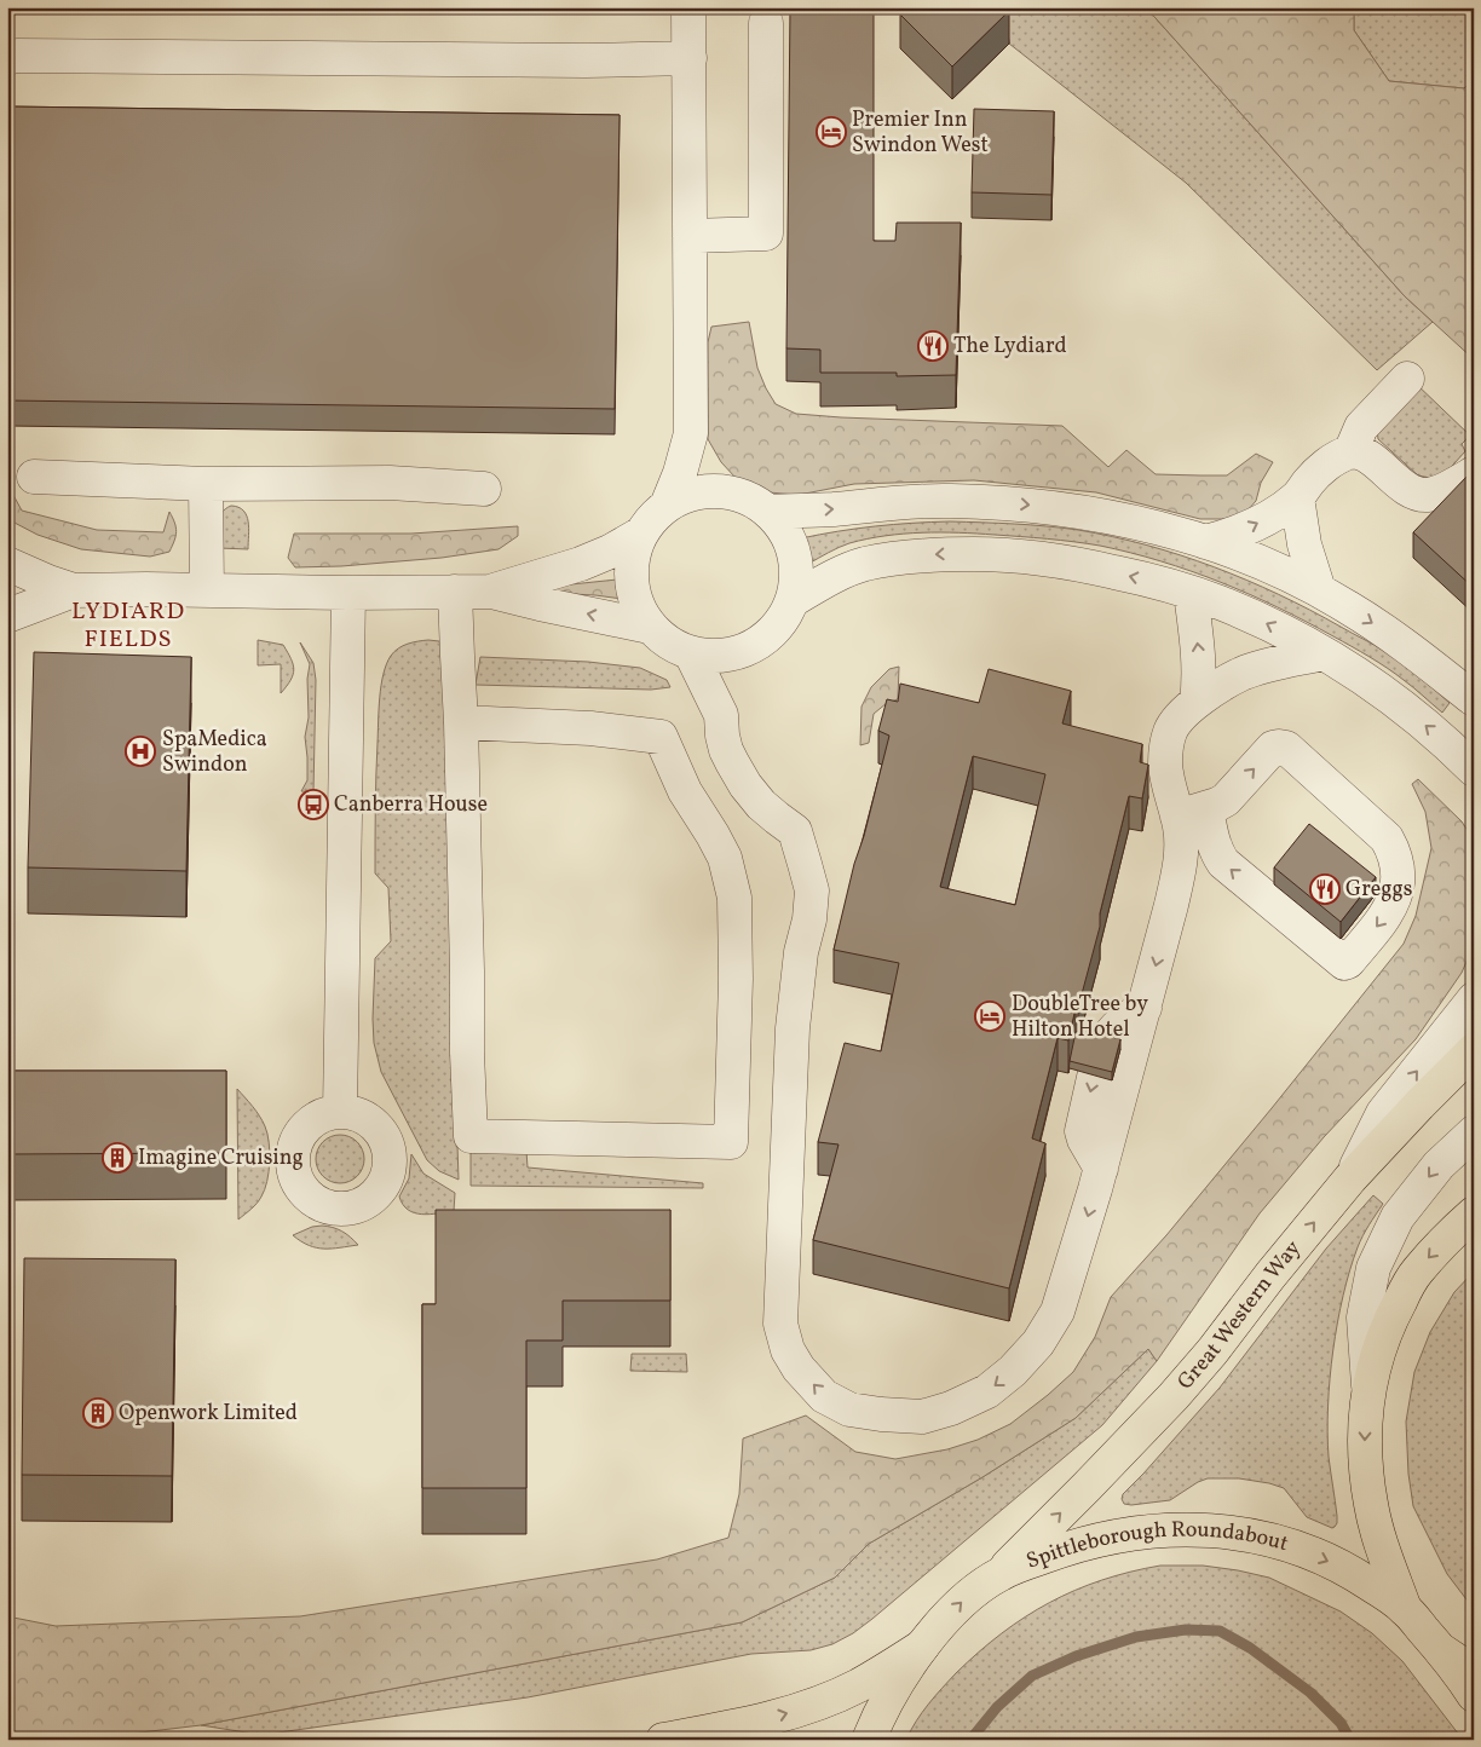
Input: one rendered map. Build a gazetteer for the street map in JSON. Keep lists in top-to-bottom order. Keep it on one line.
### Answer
{"streets":{"main road":["Great Western Way","Spittleborough Roundabout"]},"crossings":[["Great Western Way","Spittleborough Roundabout"]],"one_way":["Great Western Way","Spittleborough Roundabout"],"districts":["LYDIARD FIELDS"],"places":{"hotel":["Premier Inn Swindon West","DoubleTree by Hilton Hotel"],"restaurant":["The Lydiard","Greggs"],"hospital":["SpaMedica Swindon"],"bus stop":["Canberra House"],"building":["Imagine Cruising","Openwork Limited"]}}
